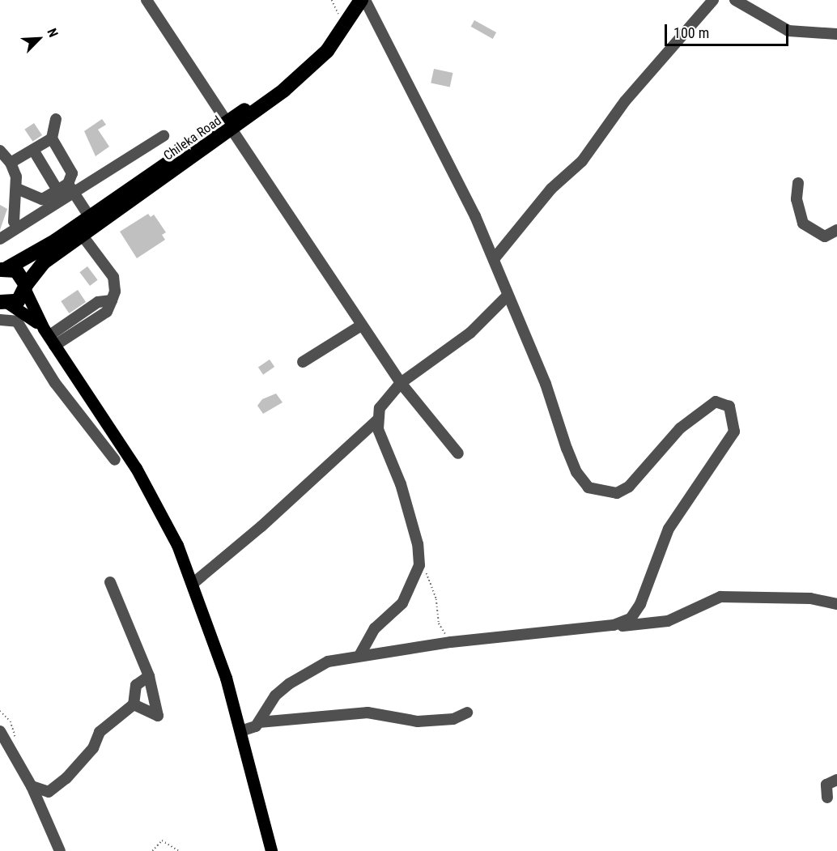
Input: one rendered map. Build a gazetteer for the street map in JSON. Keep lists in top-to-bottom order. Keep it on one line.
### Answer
{"streets":{"highway":["Chileka Road"]},"scale_bar":"100 m","north":"top right"}
